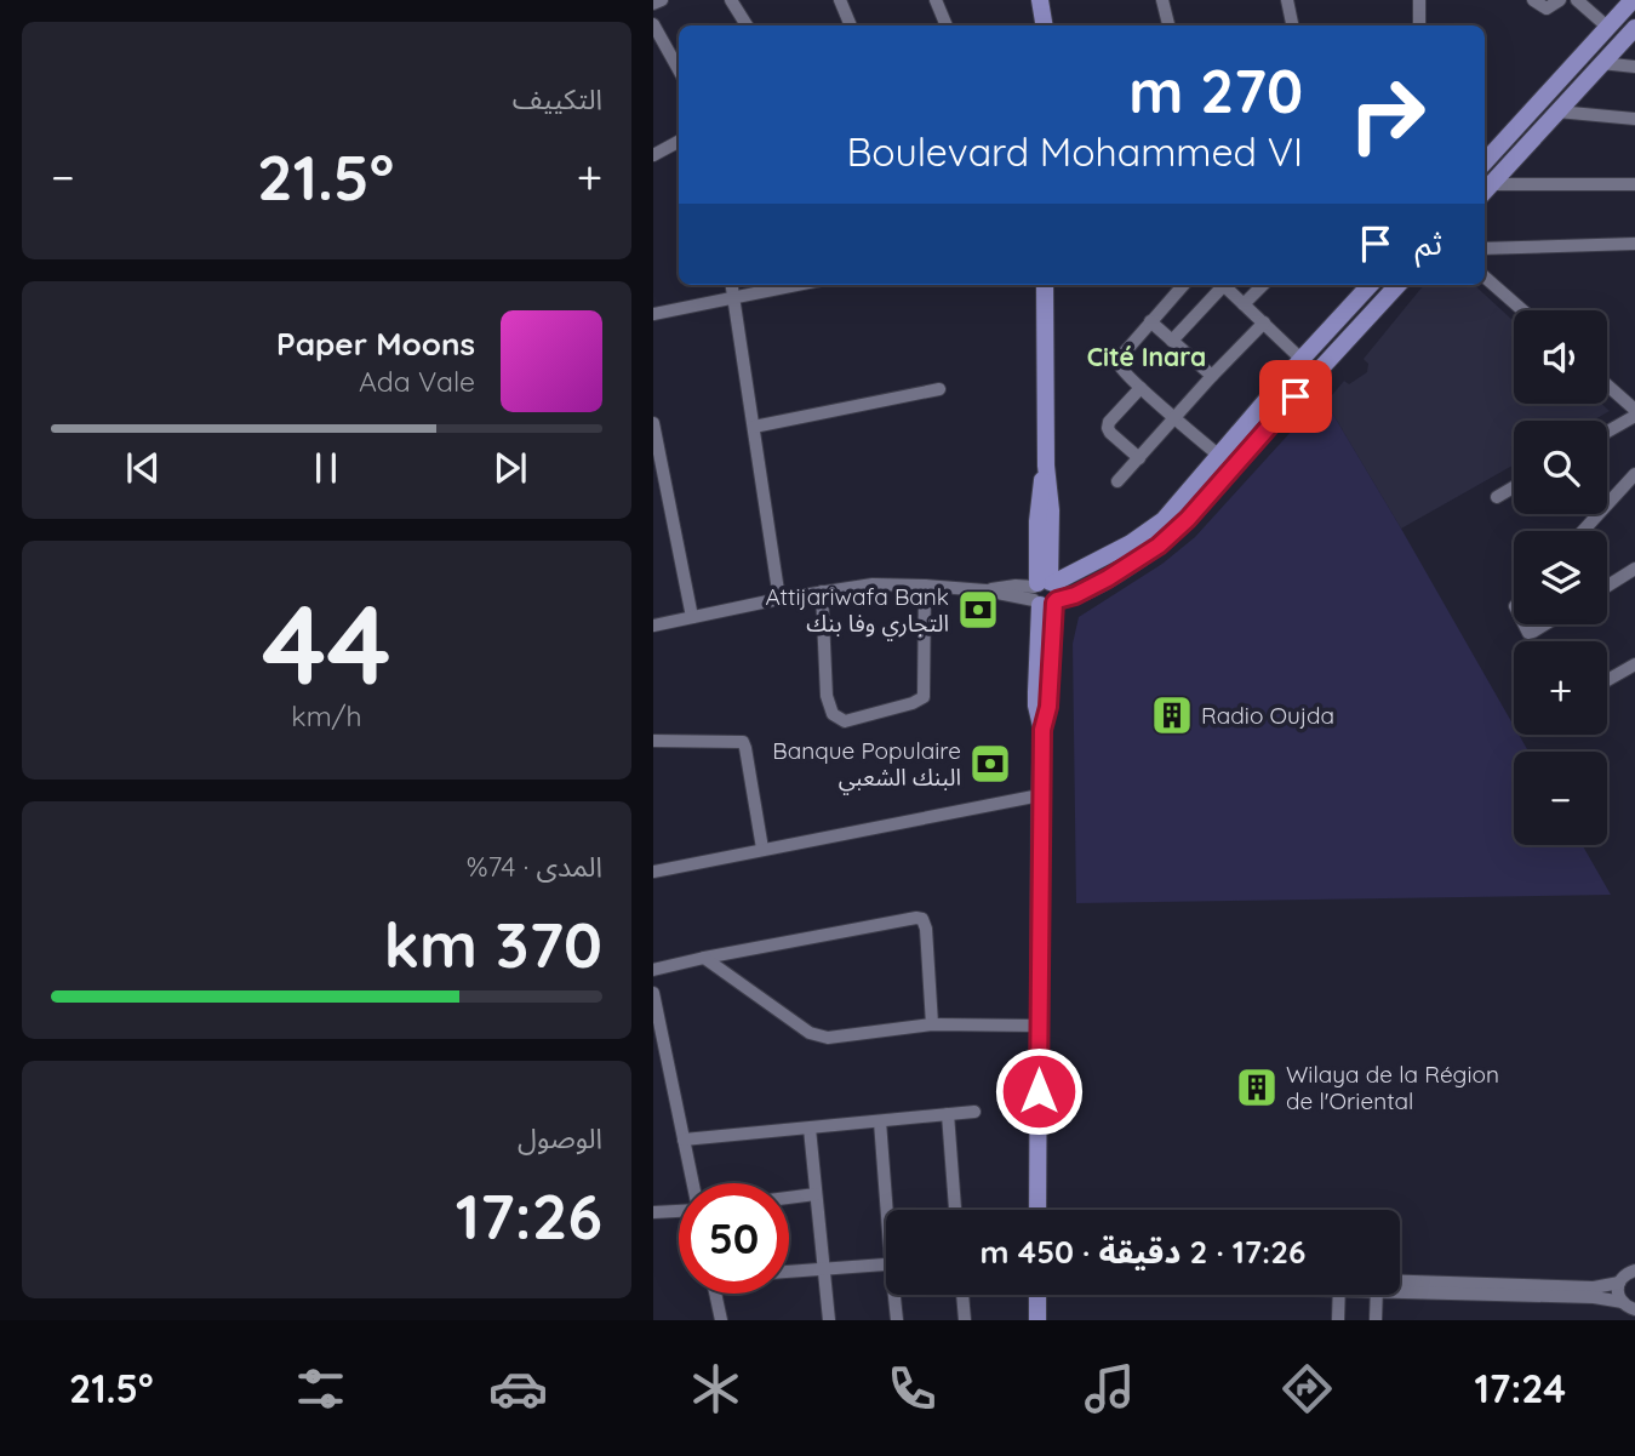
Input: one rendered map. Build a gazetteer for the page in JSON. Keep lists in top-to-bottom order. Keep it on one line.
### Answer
{"districts":["Cité Inara"],"places":{"bank":["Attijariwafa Bank التجاري وفا بنك","Banque Populaire البنك الشعبي"],"building":["Radio Oujda","Wilaya de la Région de l'Oriental"]},"page":{"tile":["التكييف",["44","km/h"],["المدى · 74%","370 km"],["الوصول","17:26"]],"turn":["270 m","Boulevard Mohammed VI"],"heat":["−","21.5°","+"],"then":"ثم","map_buttons":["+","−"],"song":["Paper Moons","Ada Vale"],"limit":"50","trip":"17:26 · 2 دقيقة · 450 m","tabs":["17:24","21.5°"]}}
